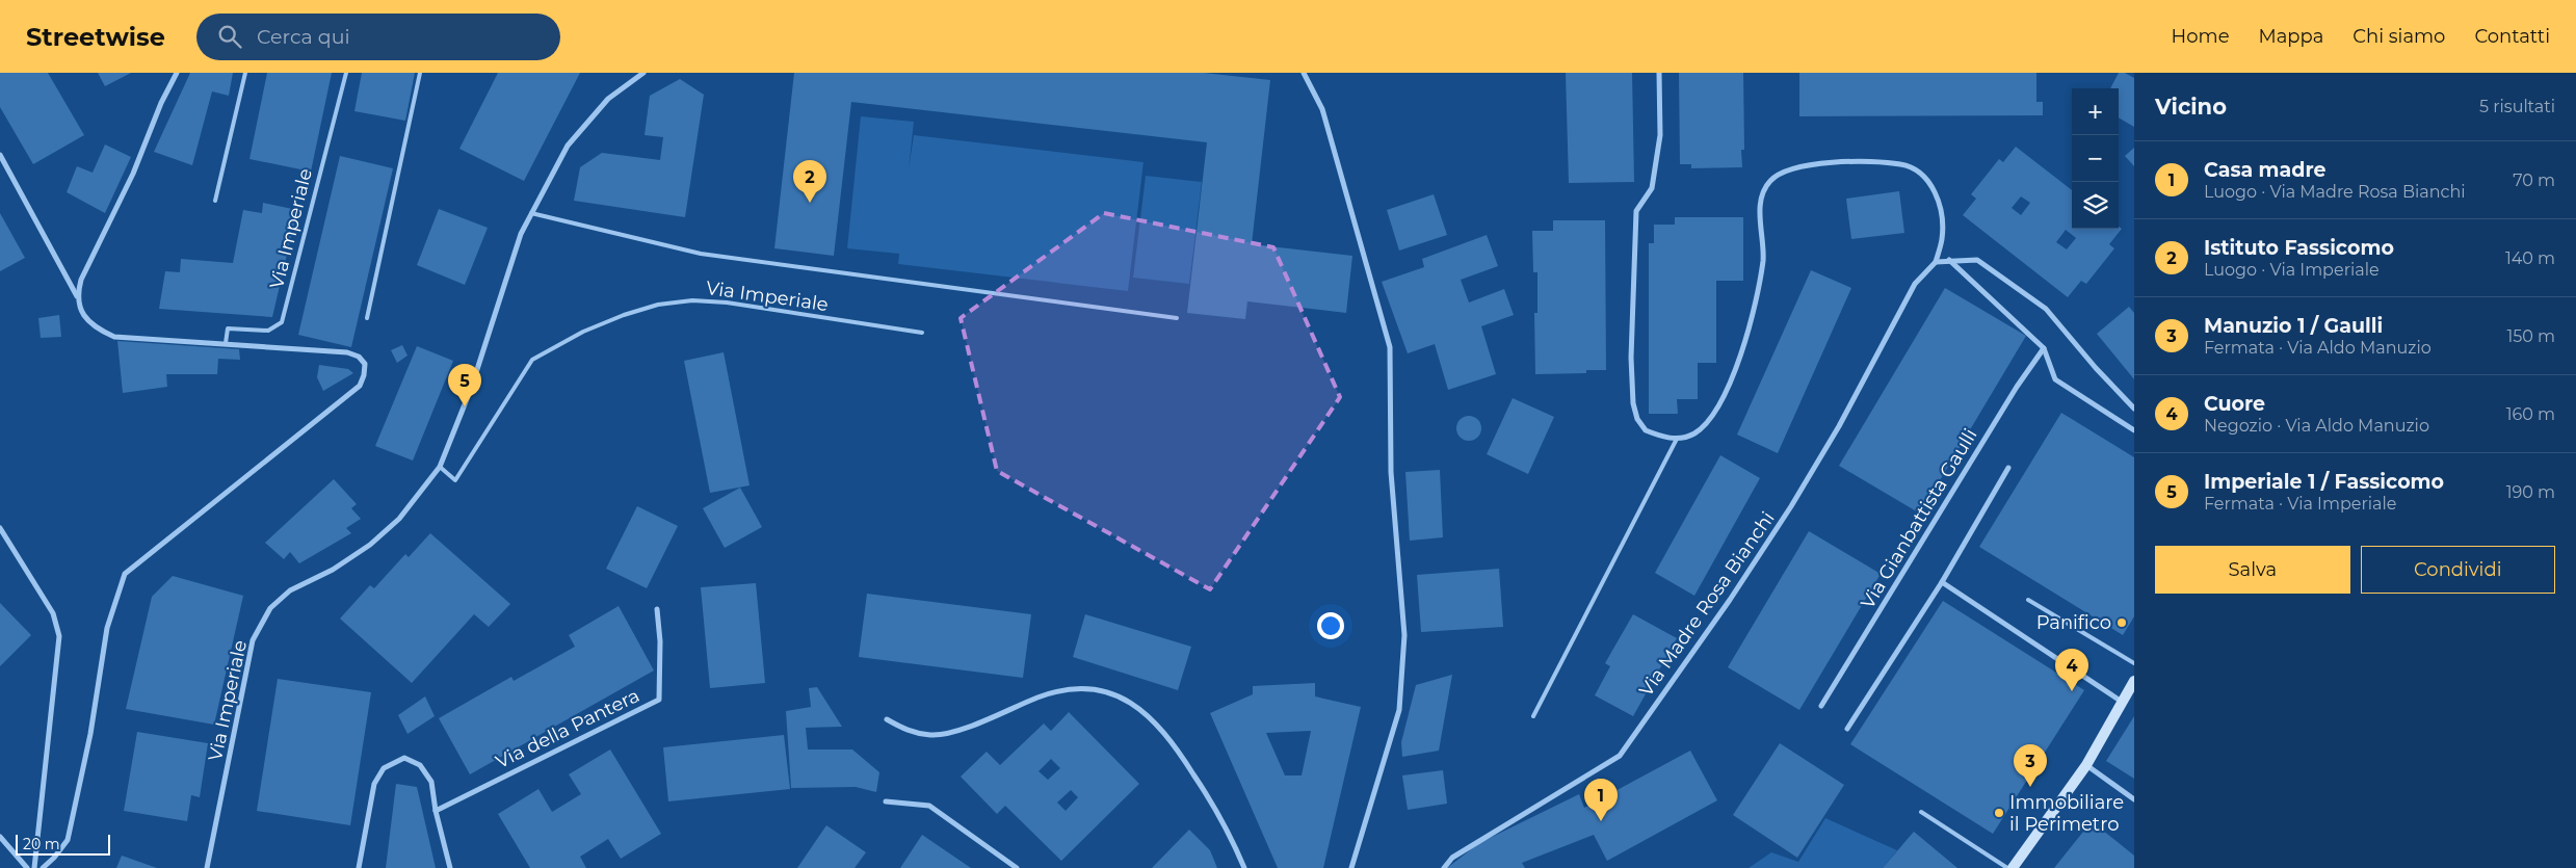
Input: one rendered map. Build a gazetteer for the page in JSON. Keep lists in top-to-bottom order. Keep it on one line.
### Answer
{"streets":{"street":["Via Imperiale","Via Gianbattista Gaulli","Via Madre Rosa Bianchi","Via della Pantera"]},"places":["Panifico","Immobiliare il Perimetro"],"scale_bar":"20 m","page":{"header":"Streetwise","search":"Cerca qui","nav":["Home","Mappa","Chi siamo","Contatti"],"heading":["Vicino","5 risultati"],"map_buttons":["+","−"],"list":[{"mark":"1","name":"Casa madre","note":"Luogo · Via Madre Rosa Bianchi","value":"70 m"},{"mark":"2","name":"Istituto Fassicomo","note":"Luogo · Via Imperiale","value":"140 m"},{"mark":"3","name":"Manuzio 1 / Gaulli","note":"Fermata · Via Aldo Manuzio","value":"150 m"},{"mark":"4","name":"Cuore","note":"Negozio · Via Aldo Manuzio","value":"160 m"},{"mark":"5","name":"Imperiale 1 / Fassicomo","note":"Fermata · Via Imperiale","value":"190 m"}],"pins":["2","5","4","3","1"],"buttons":["Salva","Condividi"],"scale":"20 m"}}
